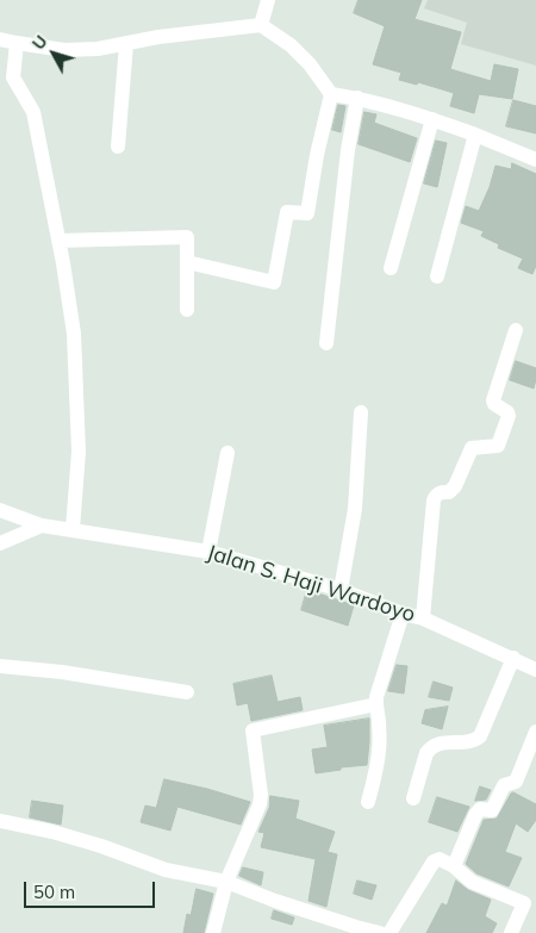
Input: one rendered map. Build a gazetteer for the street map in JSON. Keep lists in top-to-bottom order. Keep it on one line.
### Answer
{"streets":{"street":["Jalan S. Haji Wardoyo"]},"scale_bar":"50 m","north":"top left"}
